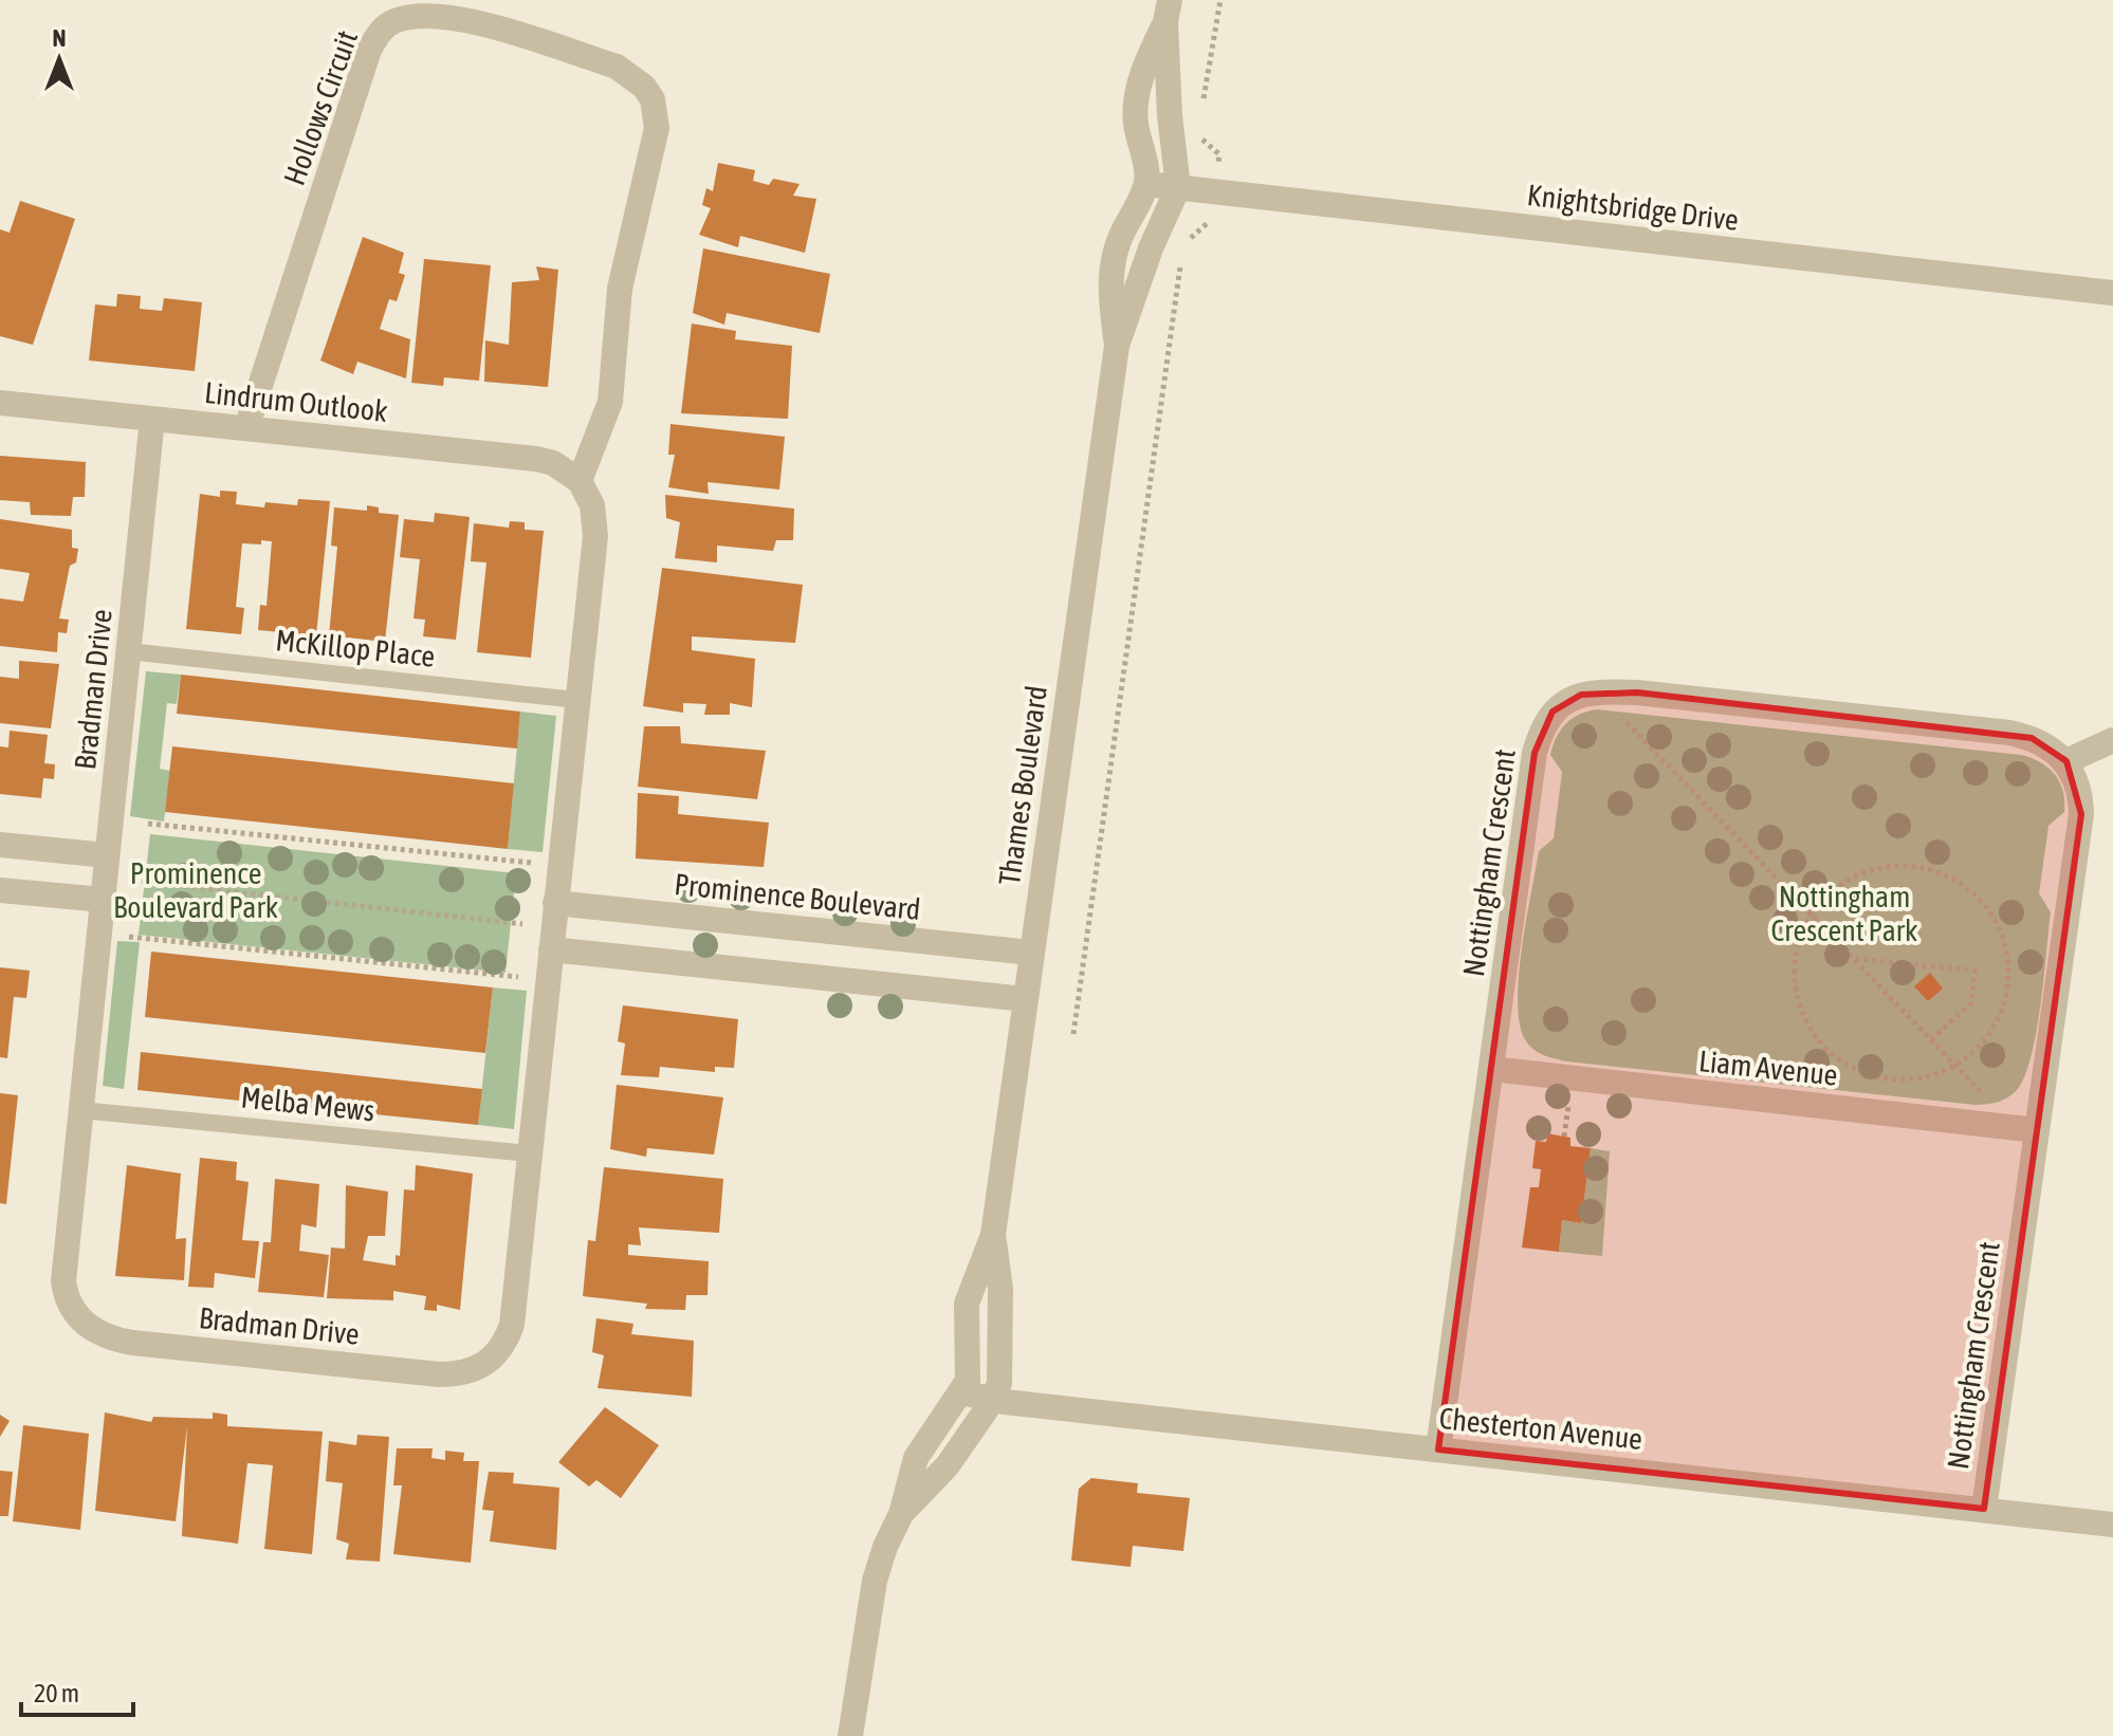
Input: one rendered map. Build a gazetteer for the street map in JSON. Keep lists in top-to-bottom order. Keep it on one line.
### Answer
{"streets":{"street":["Hollows Circuit","Knightsbridge Drive","Lindrum Outlook","Bradman Drive","Thames Boulevard","Nottingham Crescent","Prominence Boulevard","Liam Avenue","Chesterton Avenue"],"lane":["McKillop Place","Melba Mews"]},"crossings":[["Hollows Circuit","Lindrum Outlook"],["Hollows Circuit","Bradman Drive"],["Knightsbridge Drive","Thames Boulevard"],["Lindrum Outlook","Bradman Drive"],["McKillop Place","Bradman Drive"],["Bradman Drive","Prominence Boulevard"],["Bradman Drive","Melba Mews"],["Thames Boulevard","Prominence Boulevard"],["Thames Boulevard","Chesterton Avenue"],["Nottingham Crescent","Liam Avenue"],["Nottingham Crescent","Chesterton Avenue"]],"parks":["Prominence Boulevard Park","Nottingham Crescent Park"],"scale_bar":"20 m","north":"top"}
